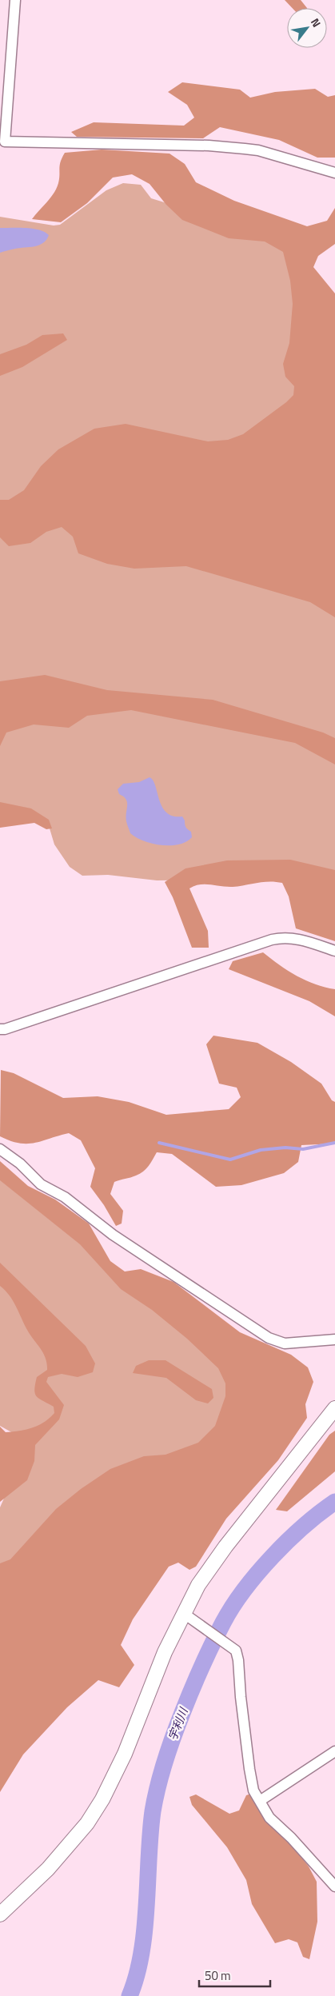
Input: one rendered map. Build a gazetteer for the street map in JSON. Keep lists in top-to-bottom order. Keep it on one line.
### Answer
{"water":["宇利川"],"scale_bar":"50 m","north":"top right"}
